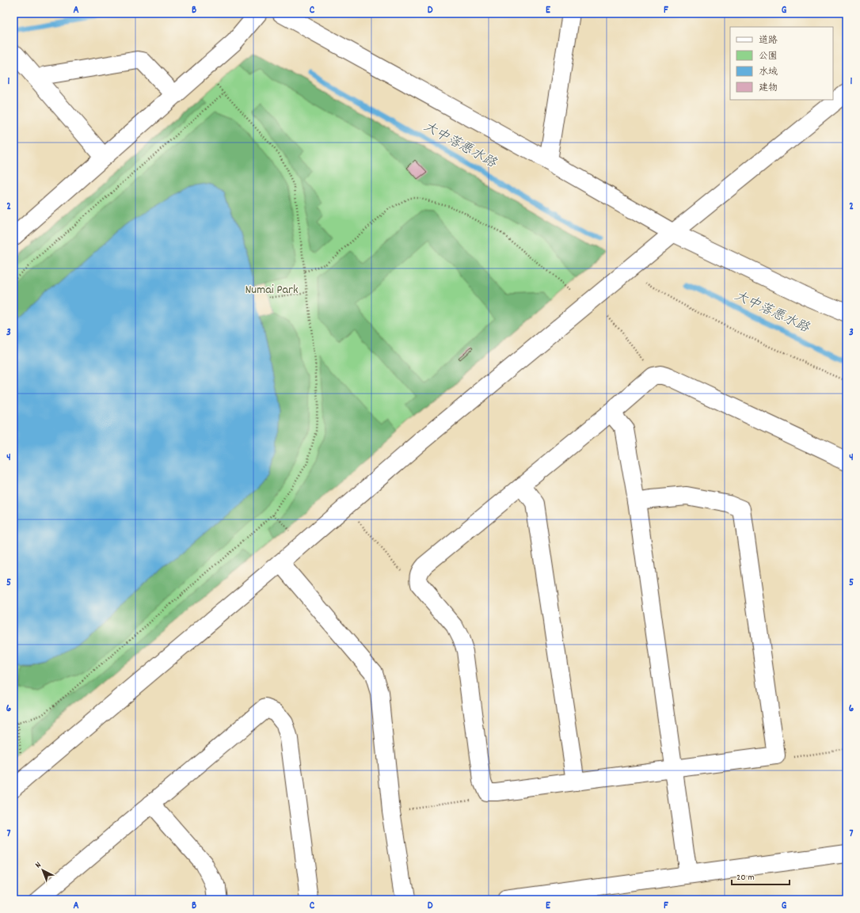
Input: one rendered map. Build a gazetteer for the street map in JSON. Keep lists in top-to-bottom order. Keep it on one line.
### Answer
{"water":["大中落悪水路"],"parks":["Numai Park"],"legend":["道路","公園","水域","建物"],"scale_bar":"20 m","north":"top left","grid":{"columns":["A","B","C","D","E","F","G"],"rows":["1","2","3","4","5","6","7"]}}
